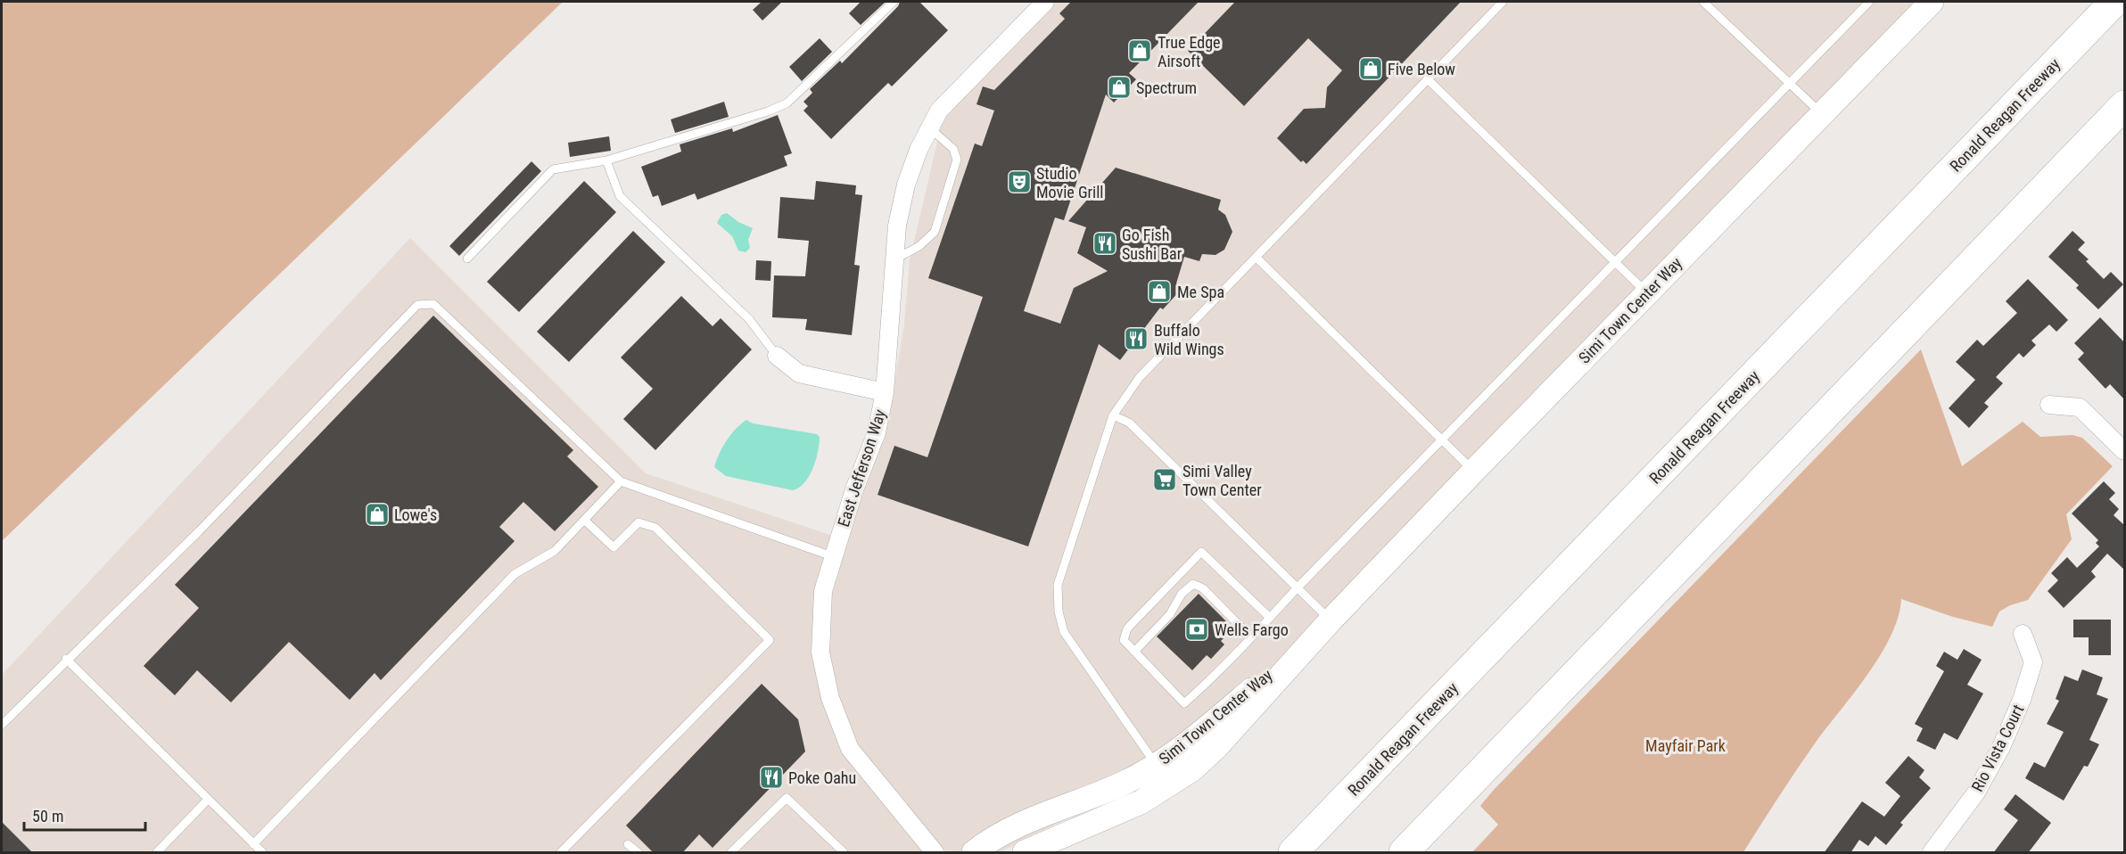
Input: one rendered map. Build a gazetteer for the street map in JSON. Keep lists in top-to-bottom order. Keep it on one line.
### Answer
{"streets":{"highway":["Ronald Reagan Freeway"],"street":["Simi Town Center Way","East Jefferson Way","Rio Vista Court"]},"parks":["Mayfair Park"],"places":{"shop":["True Edge Airsoft","Five Below","Spectrum","Me Spa","Lowe's"],"theatre":["Studio Movie Grill"],"restaurant":["Go Fish Sushi Bar","Buffalo Wild Wings","Poke Oahu"],"supermarket":["Simi Valley Town Center"],"bank":["Wells Fargo"]},"scale_bar":"50 m"}
